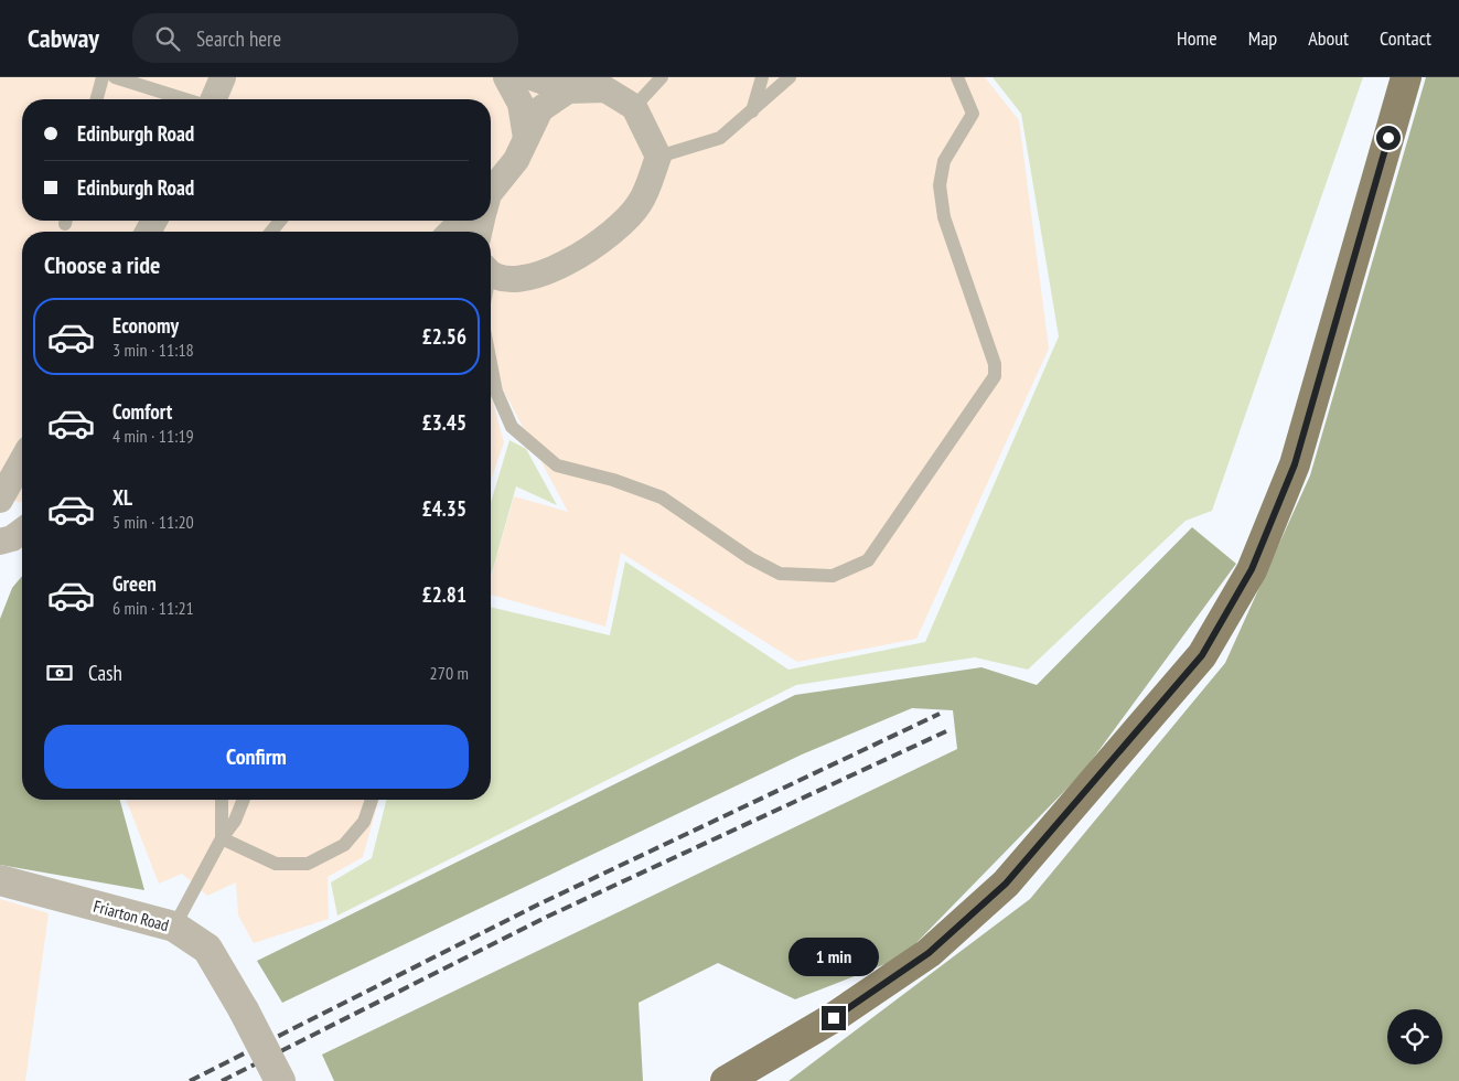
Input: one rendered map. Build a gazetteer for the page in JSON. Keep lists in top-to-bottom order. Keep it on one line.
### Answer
{"streets":{"street":["Friarton Road"]},"page":{"header":"Cabway","search":"Search here","nav":["Home","Map","About","Contact"],"banner":["Edinburgh Road","Edinburgh Road"],"heading":"Choose a ride","list":[{"name":"Economy","note":"3 min · 11:18","value":"£2.56"},{"name":"Comfort","note":"4 min · 11:19","value":"£3.45"},{"name":"XL","note":"5 min · 11:20","value":"£4.35"},{"name":"Green","note":"6 min · 11:21","value":"£2.81"}],"pay":["Cash","270 m"],"buttons":"Confirm","bubble":"1 min"}}
